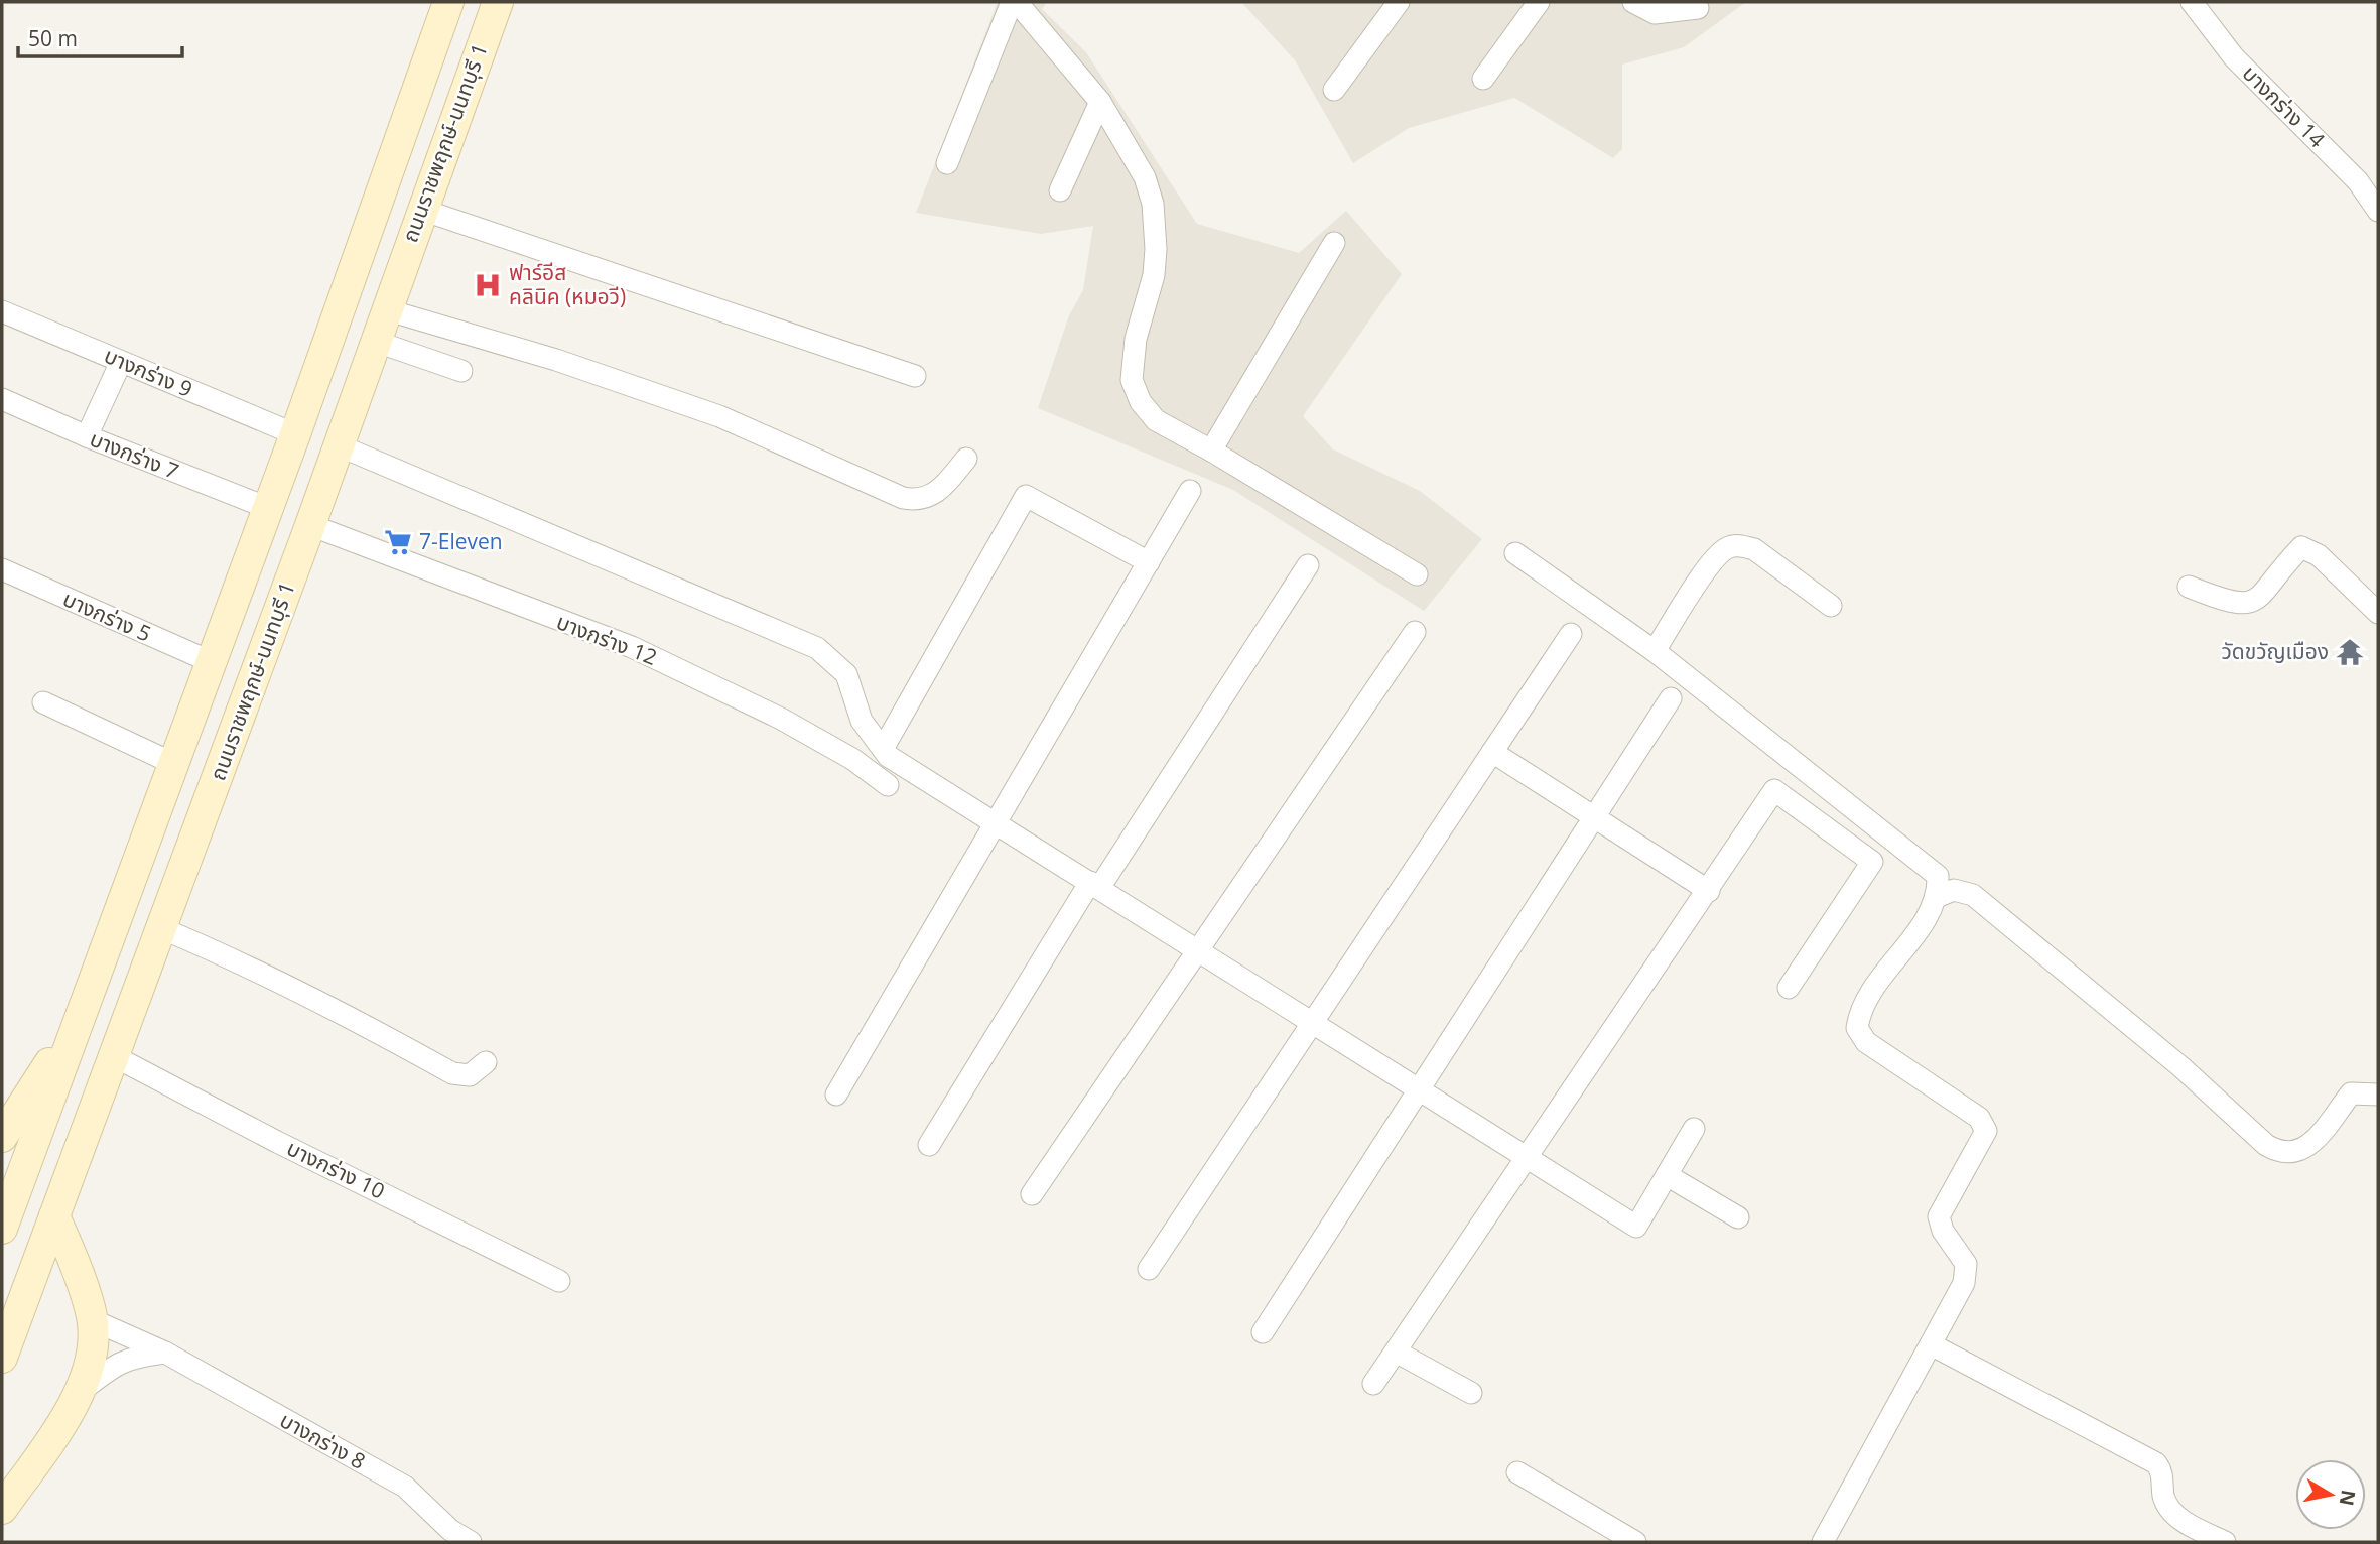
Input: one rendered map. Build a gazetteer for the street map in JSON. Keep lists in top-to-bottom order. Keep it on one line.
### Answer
{"streets":{"main road":["ถนนราชพฤกษ์-นนทบุรี 1"],"street":["บางกร่าง 14","บางกร่าง 9","บางกร่าง 7","บางกร่าง 5","บางกร่าง 12","บางกร่าง 10","บางกร่าง 8"]},"crossings":[["ถนนราชพฤกษ์-นนทบุรี 1","บางกร่าง 9"],["ถนนราชพฤกษ์-นนทบุรี 1","บางกร่าง 7"],["ถนนราชพฤกษ์-นนทบุรี 1","บางกร่าง 5"],["ถนนราชพฤกษ์-นนทบุรี 1","บางกร่าง 12"],["ถนนราชพฤกษ์-นนทบุรี 1","บางกร่าง 10"]],"places":{"hospital":["ฟาร์อีส คลินิค (หมอวี)"],"supermarket":["7-Eleven"],"temple":["วัดขวัญเมือง"]},"scale_bar":"50 m","north":"right"}
